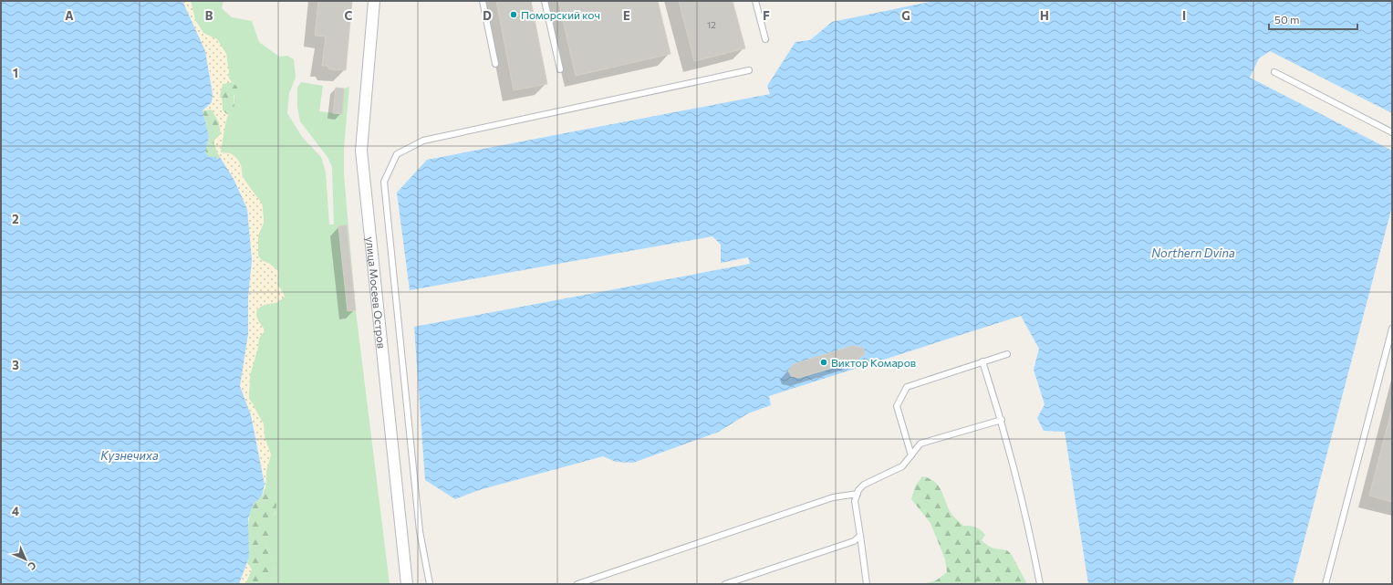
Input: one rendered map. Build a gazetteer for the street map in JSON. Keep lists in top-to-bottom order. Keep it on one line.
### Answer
{"streets":{"street":["улица Мосеев Остров"]},"water":["Northern Dvina","Кузнечиха"],"places":["Поморский коч","Виктор Комаров"],"house_numbers":["12"],"scale_bar":"50 m","north":"bottom right","grid":{"columns":["A","B","C","D","E","F","G","H","I"],"rows":["1","2","3","4"]}}
